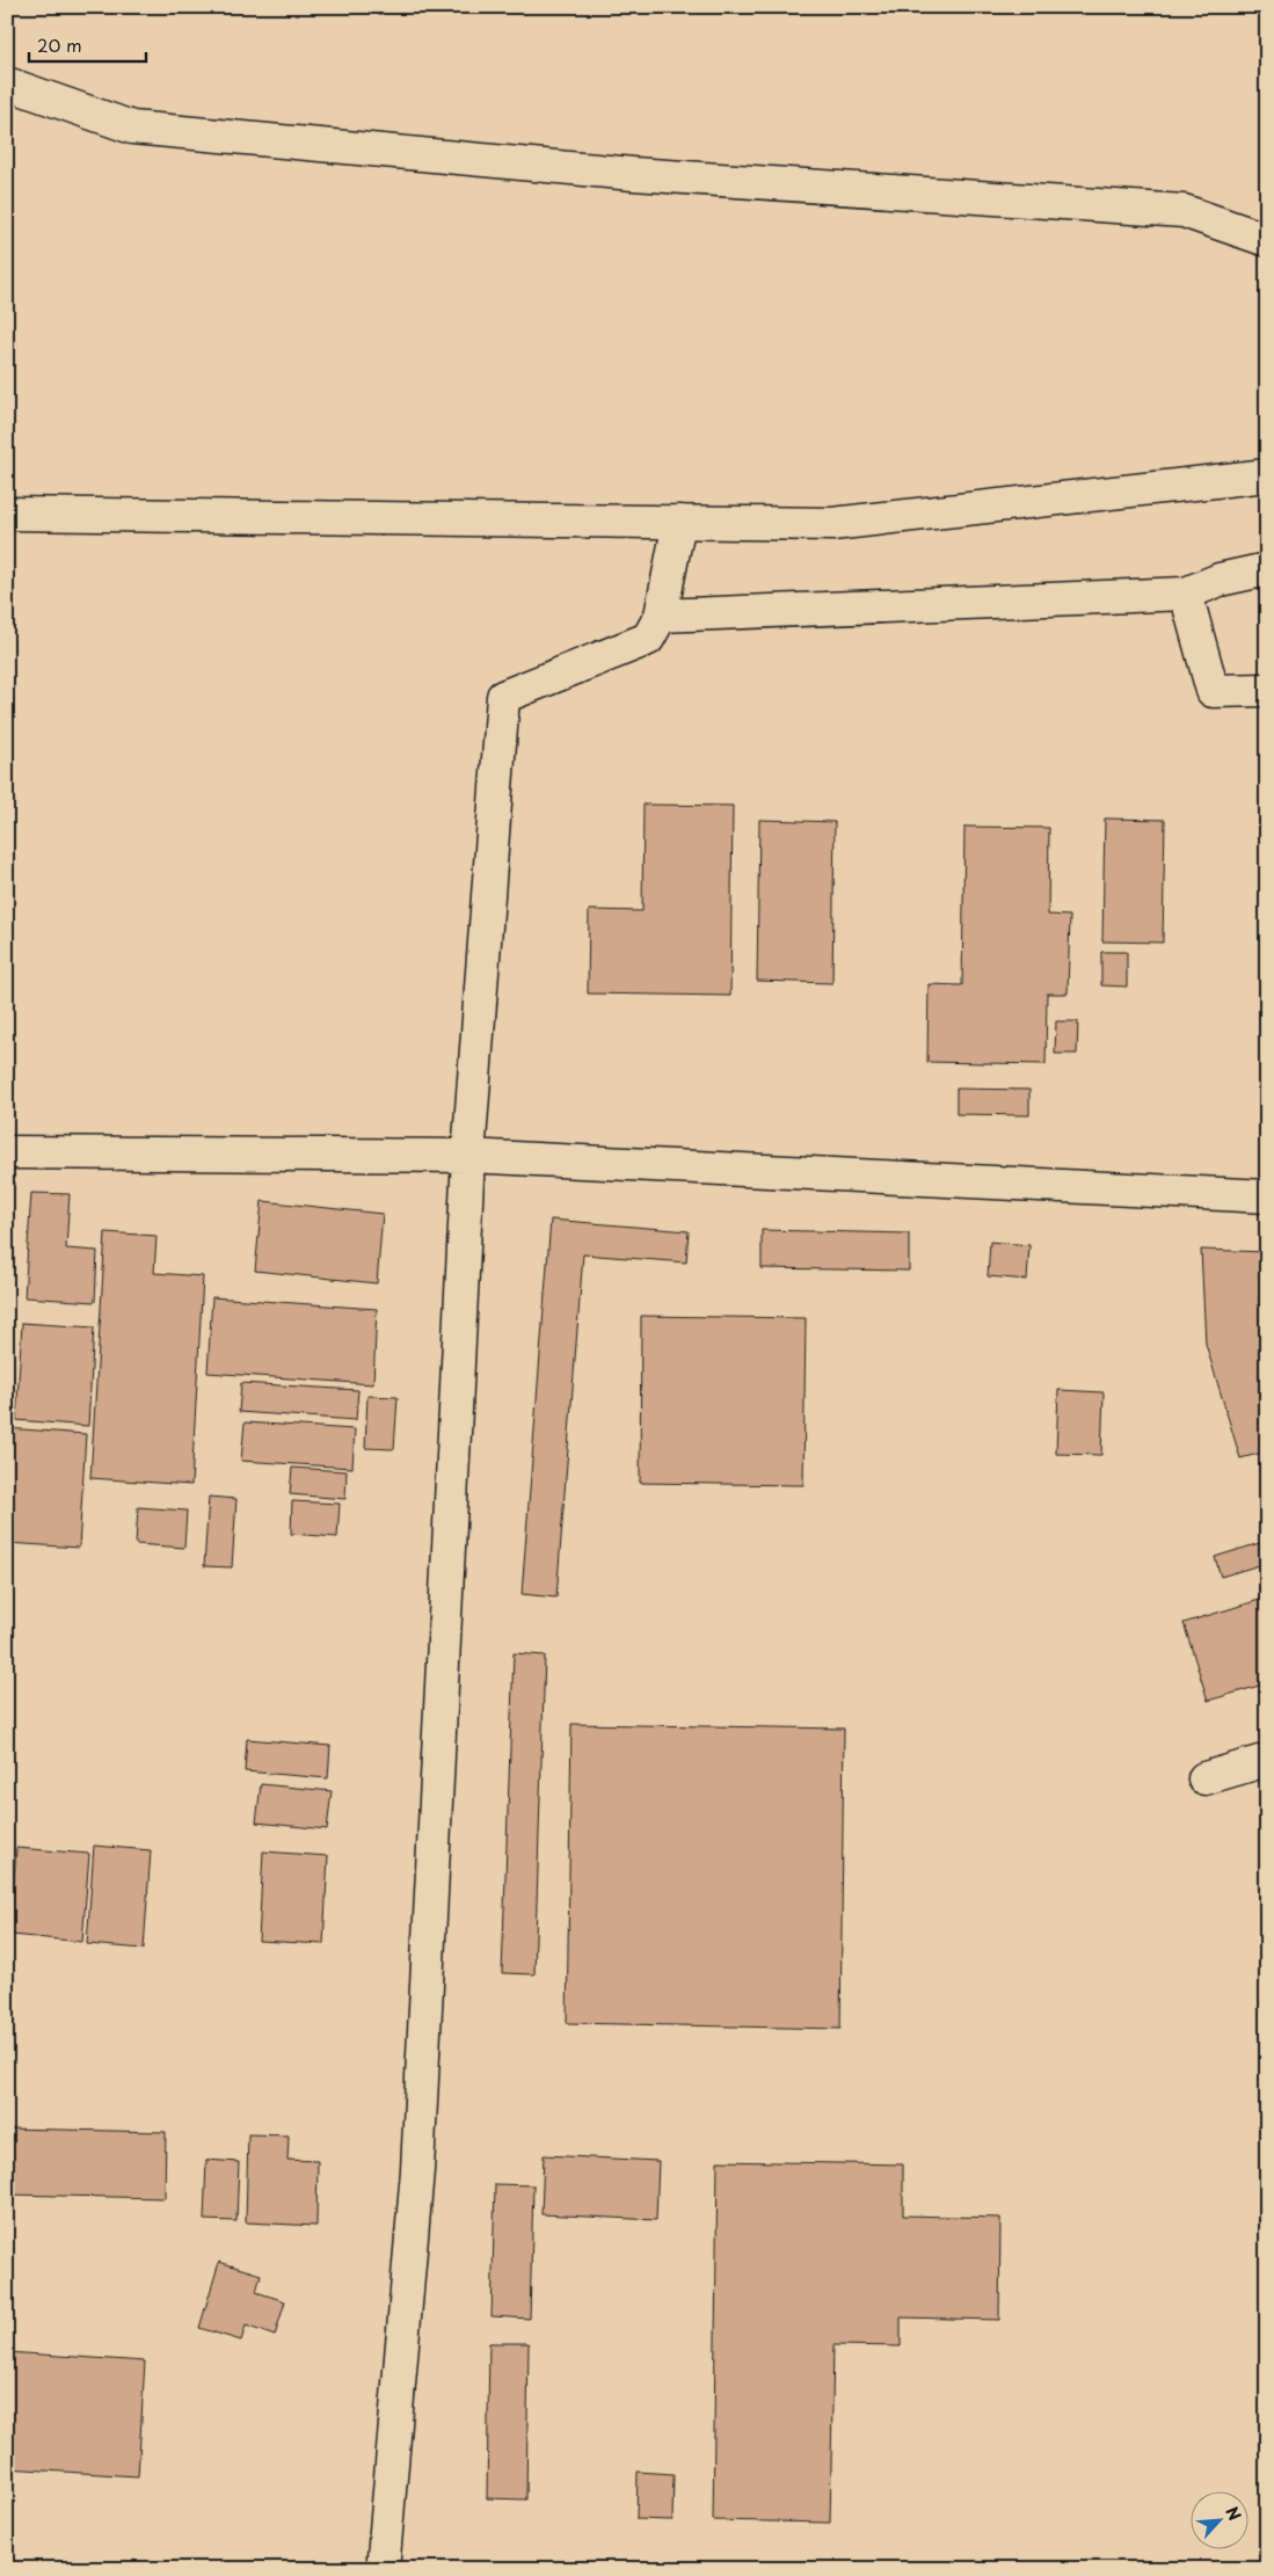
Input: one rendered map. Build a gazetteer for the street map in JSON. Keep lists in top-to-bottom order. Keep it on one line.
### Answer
{"scale_bar":"20 m","north":"top right"}
